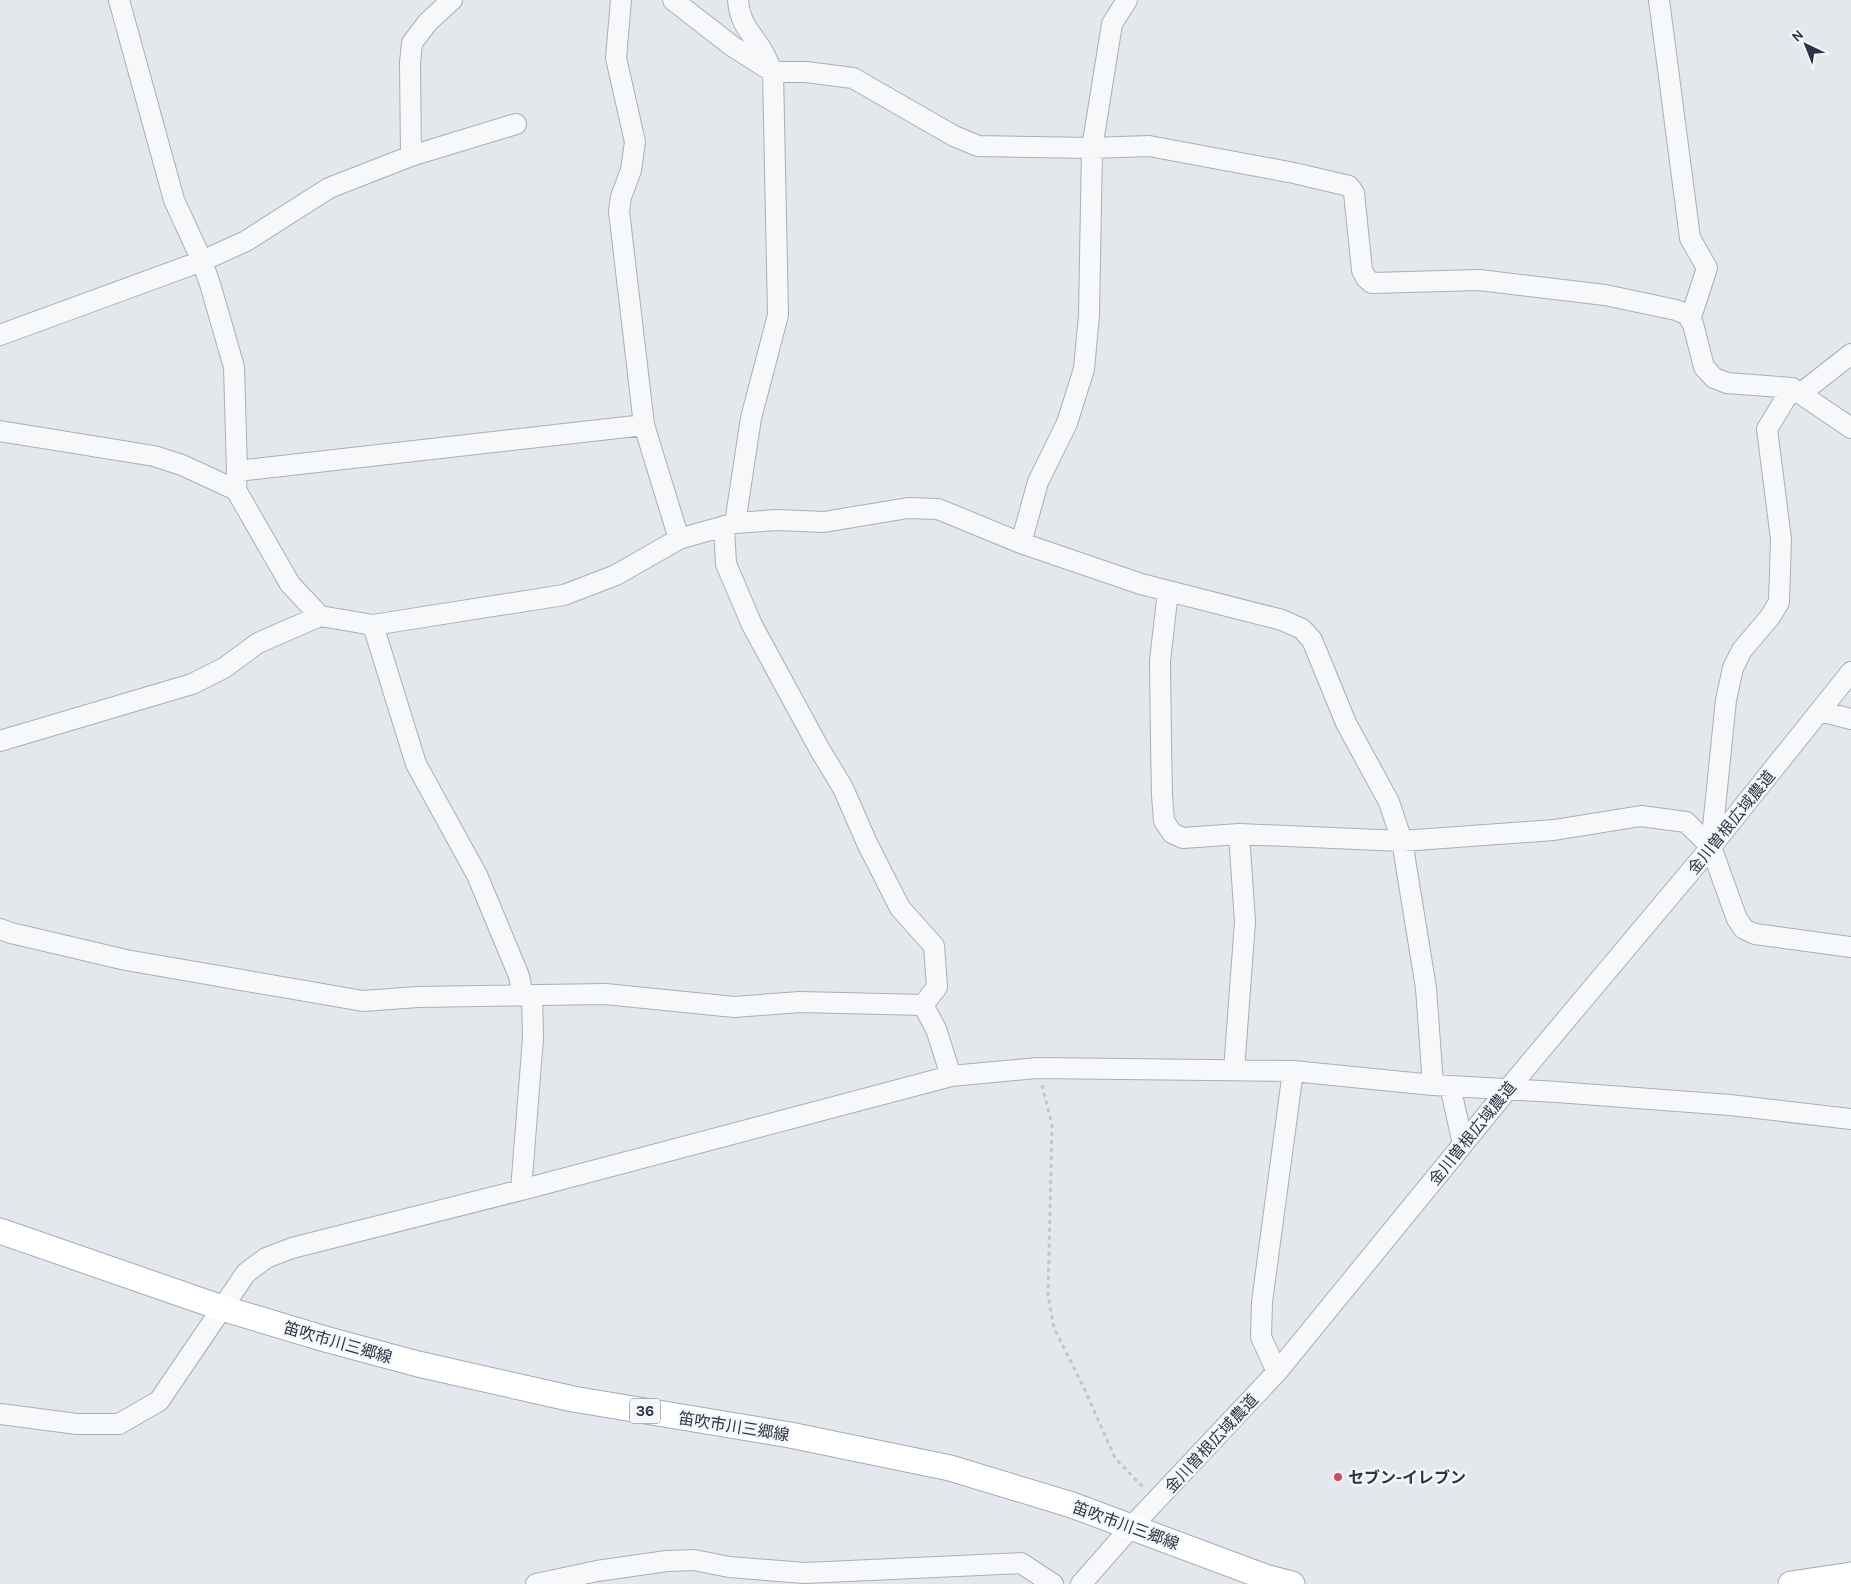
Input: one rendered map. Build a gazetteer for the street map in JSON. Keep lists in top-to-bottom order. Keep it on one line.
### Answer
{"streets":{"main road":["笛吹市川三郷線","36"],"street":["金川曽根広域農道"]},"crossings":[["金川曽根広域農道","笛吹市川三郷線"]],"places":["セブン-イレブン"],"north":"top left"}
